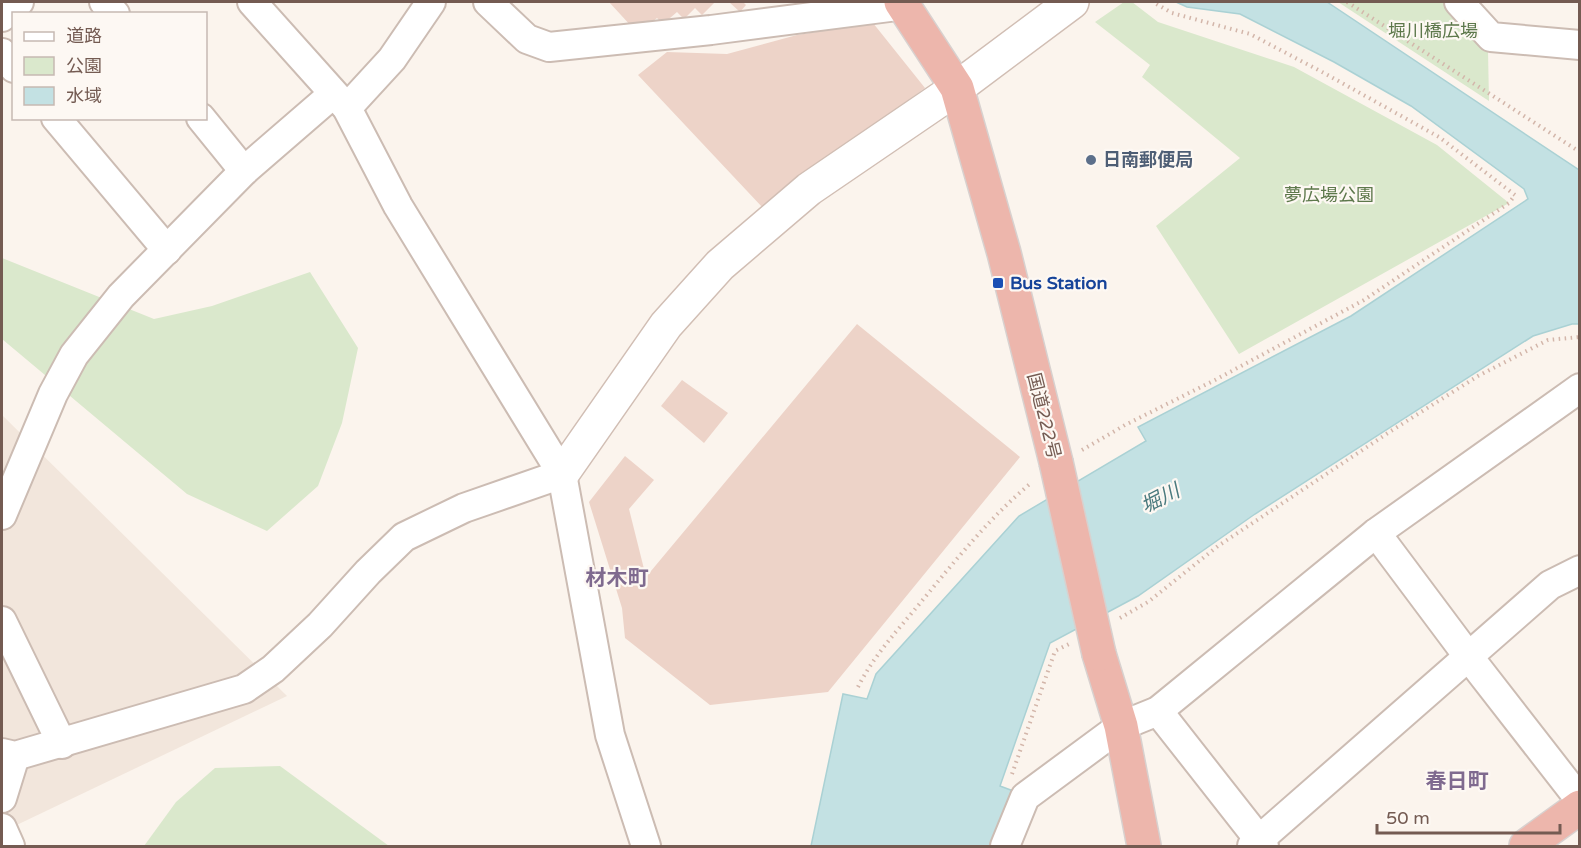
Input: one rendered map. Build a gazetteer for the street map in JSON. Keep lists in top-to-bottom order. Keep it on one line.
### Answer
{"streets":{"highway":["国道222号"]},"districts":["材木町","春日町"],"water":["堀川"],"parks":["堀川橋広場","夢広場公園"],"places":{"other":["日南郵便局"],"transit":["Bus Station"]},"legend":["道路","公園","水域"],"scale_bar":"50 m"}
